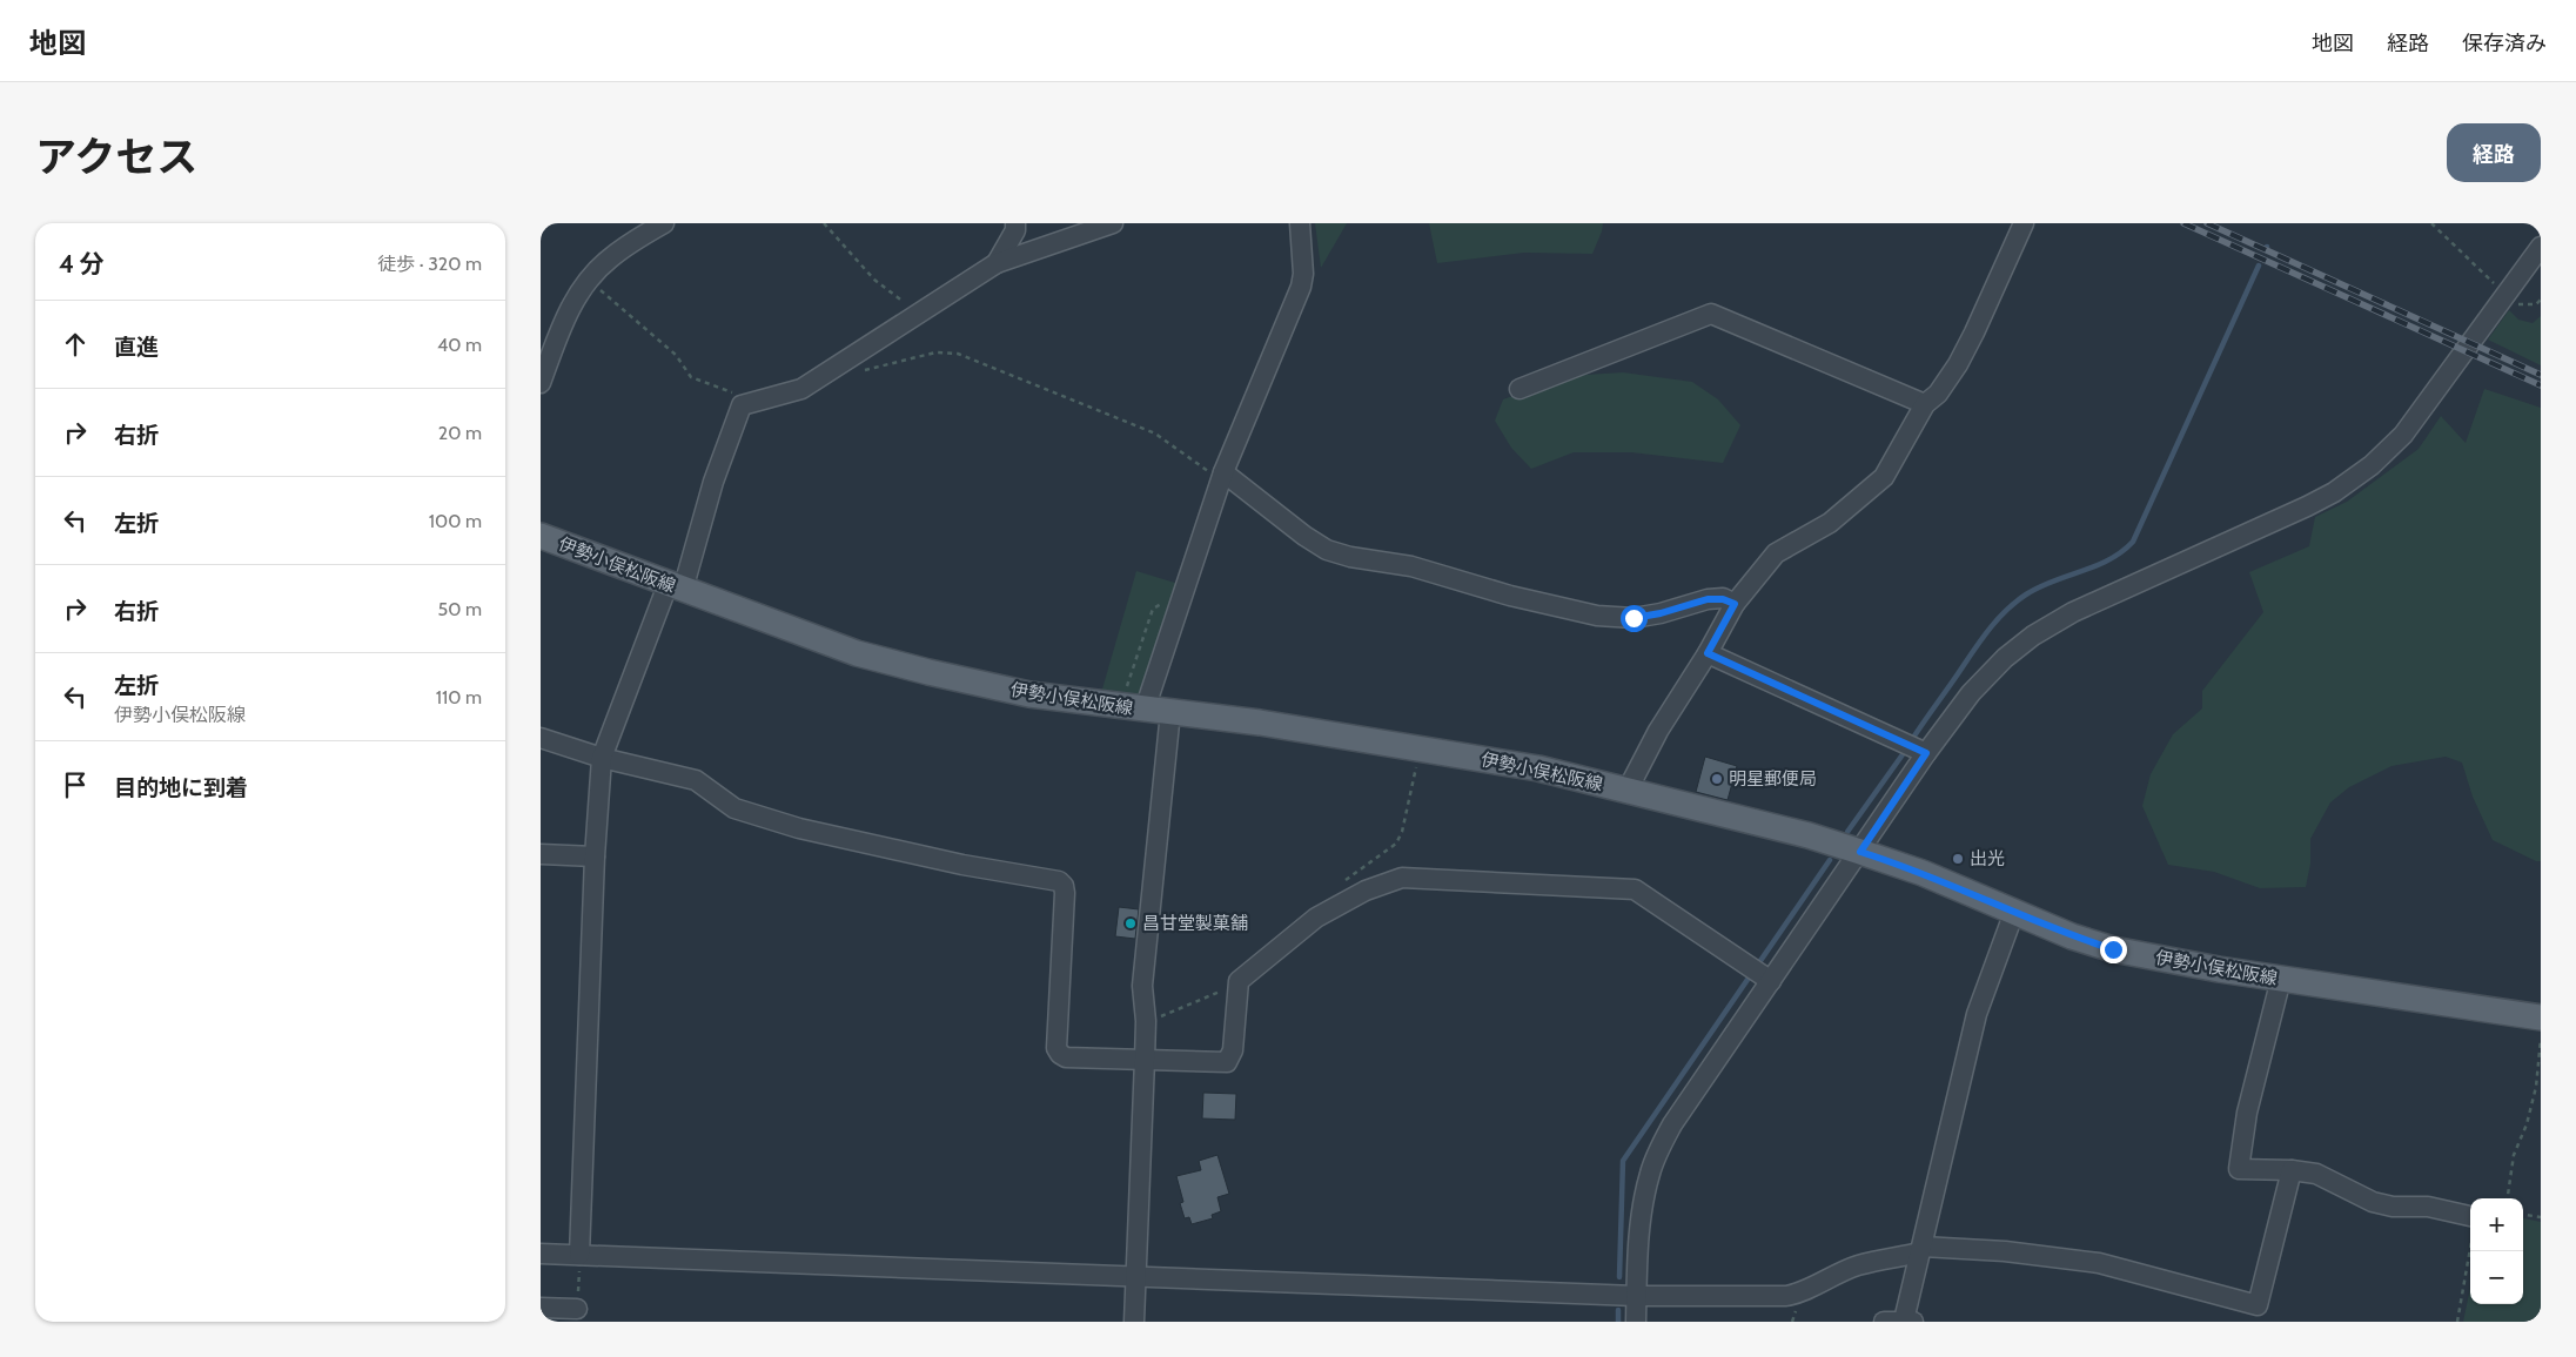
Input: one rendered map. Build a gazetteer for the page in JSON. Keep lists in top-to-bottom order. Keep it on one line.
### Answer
{"streets":{"main road":["伊勢小俣松阪線"]},"places":["明星郵便局","出光","昌甘堂製菓舗"],"page":{"header":"地図","nav":["地図","経路","保存済み"],"title":"アクセス","buttons":"経路","heading":["4 分","徒歩 · 320 m"],"list":[["直進","40 m"],["右折","20 m"],["左折","100 m"],["右折","50 m"],["左折","伊勢小俣松阪線","110 m"],"目的地に到着"],"map_buttons":["+","−"]}}
